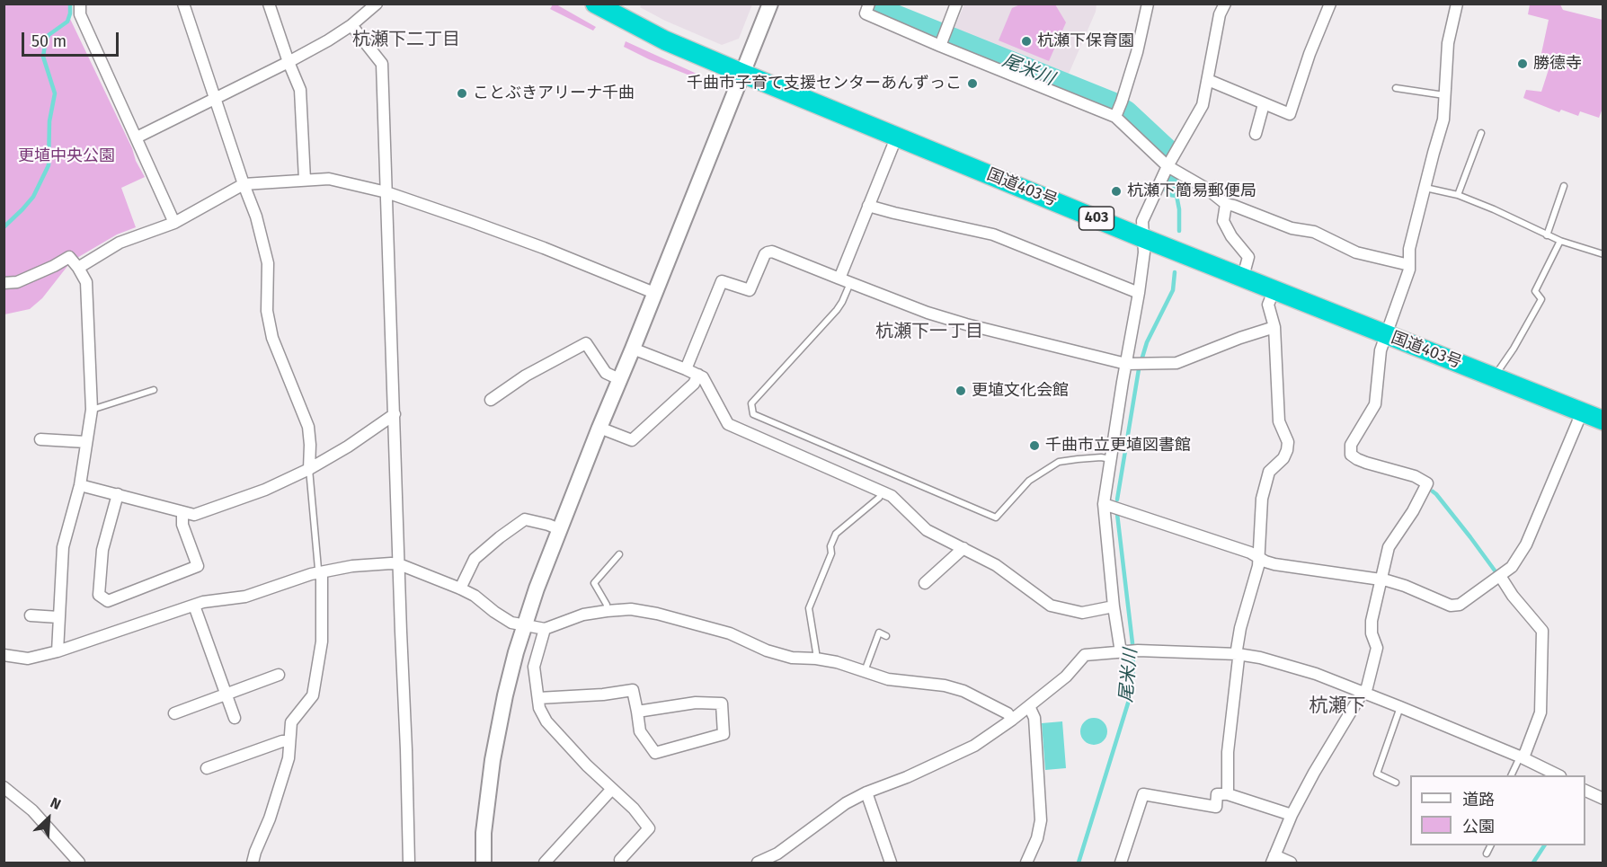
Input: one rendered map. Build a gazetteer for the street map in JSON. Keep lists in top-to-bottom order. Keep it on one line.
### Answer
{"streets":{"highway":["国道403号","403"]},"districts":["杭瀬下二丁目","杭瀬下一丁目","杭瀬下"],"water":["尾米川"],"parks":["更埴中央公園"],"places":["杭瀬下保育園","勝德寺","千曲市子育て支援センターあんずっこ","ことぶきアリーナ千曲","杭瀬下簡易郵便局","更埴文化会館","千曲市立更埴図書館"],"legend":["道路","公園"],"scale_bar":"50 m","north":"top right"}
